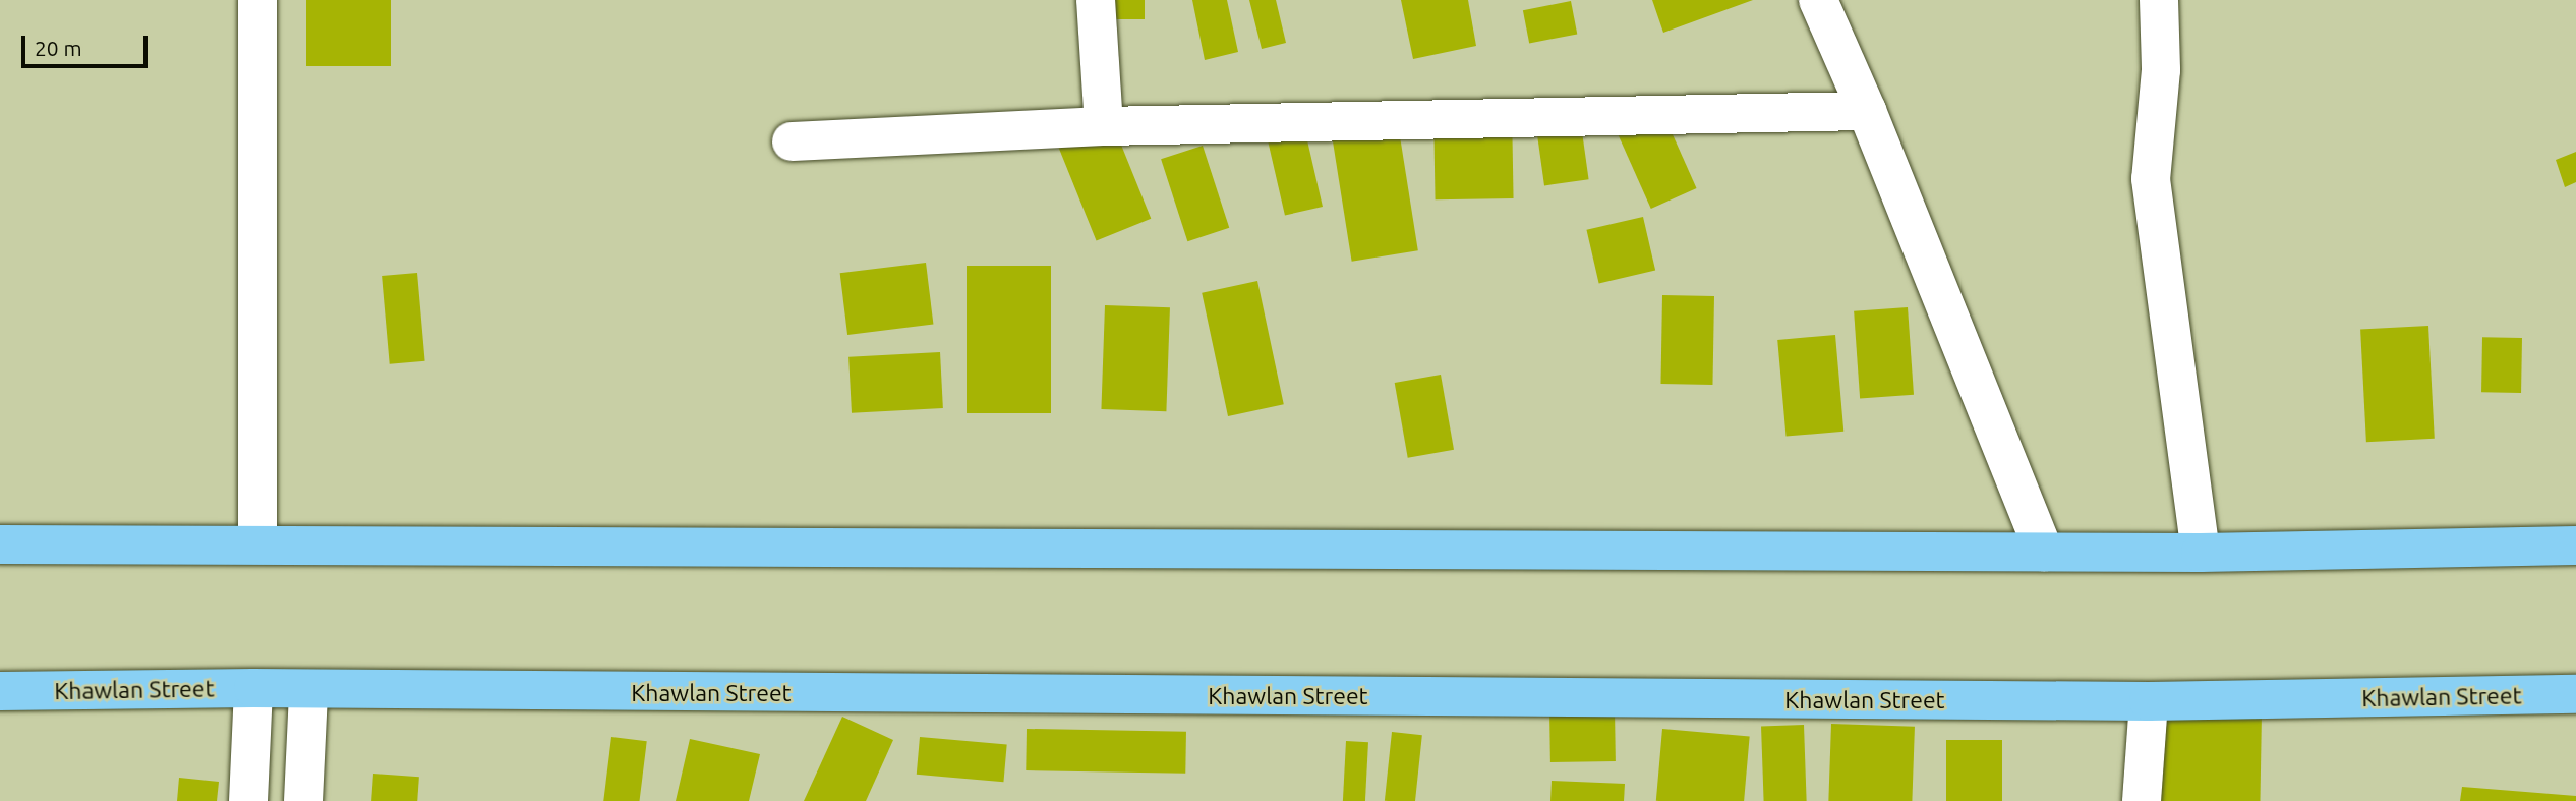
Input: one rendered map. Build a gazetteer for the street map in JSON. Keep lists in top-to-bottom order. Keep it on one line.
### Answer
{"streets":{"main road":["Khawlan Street"]},"scale_bar":"20 m"}
